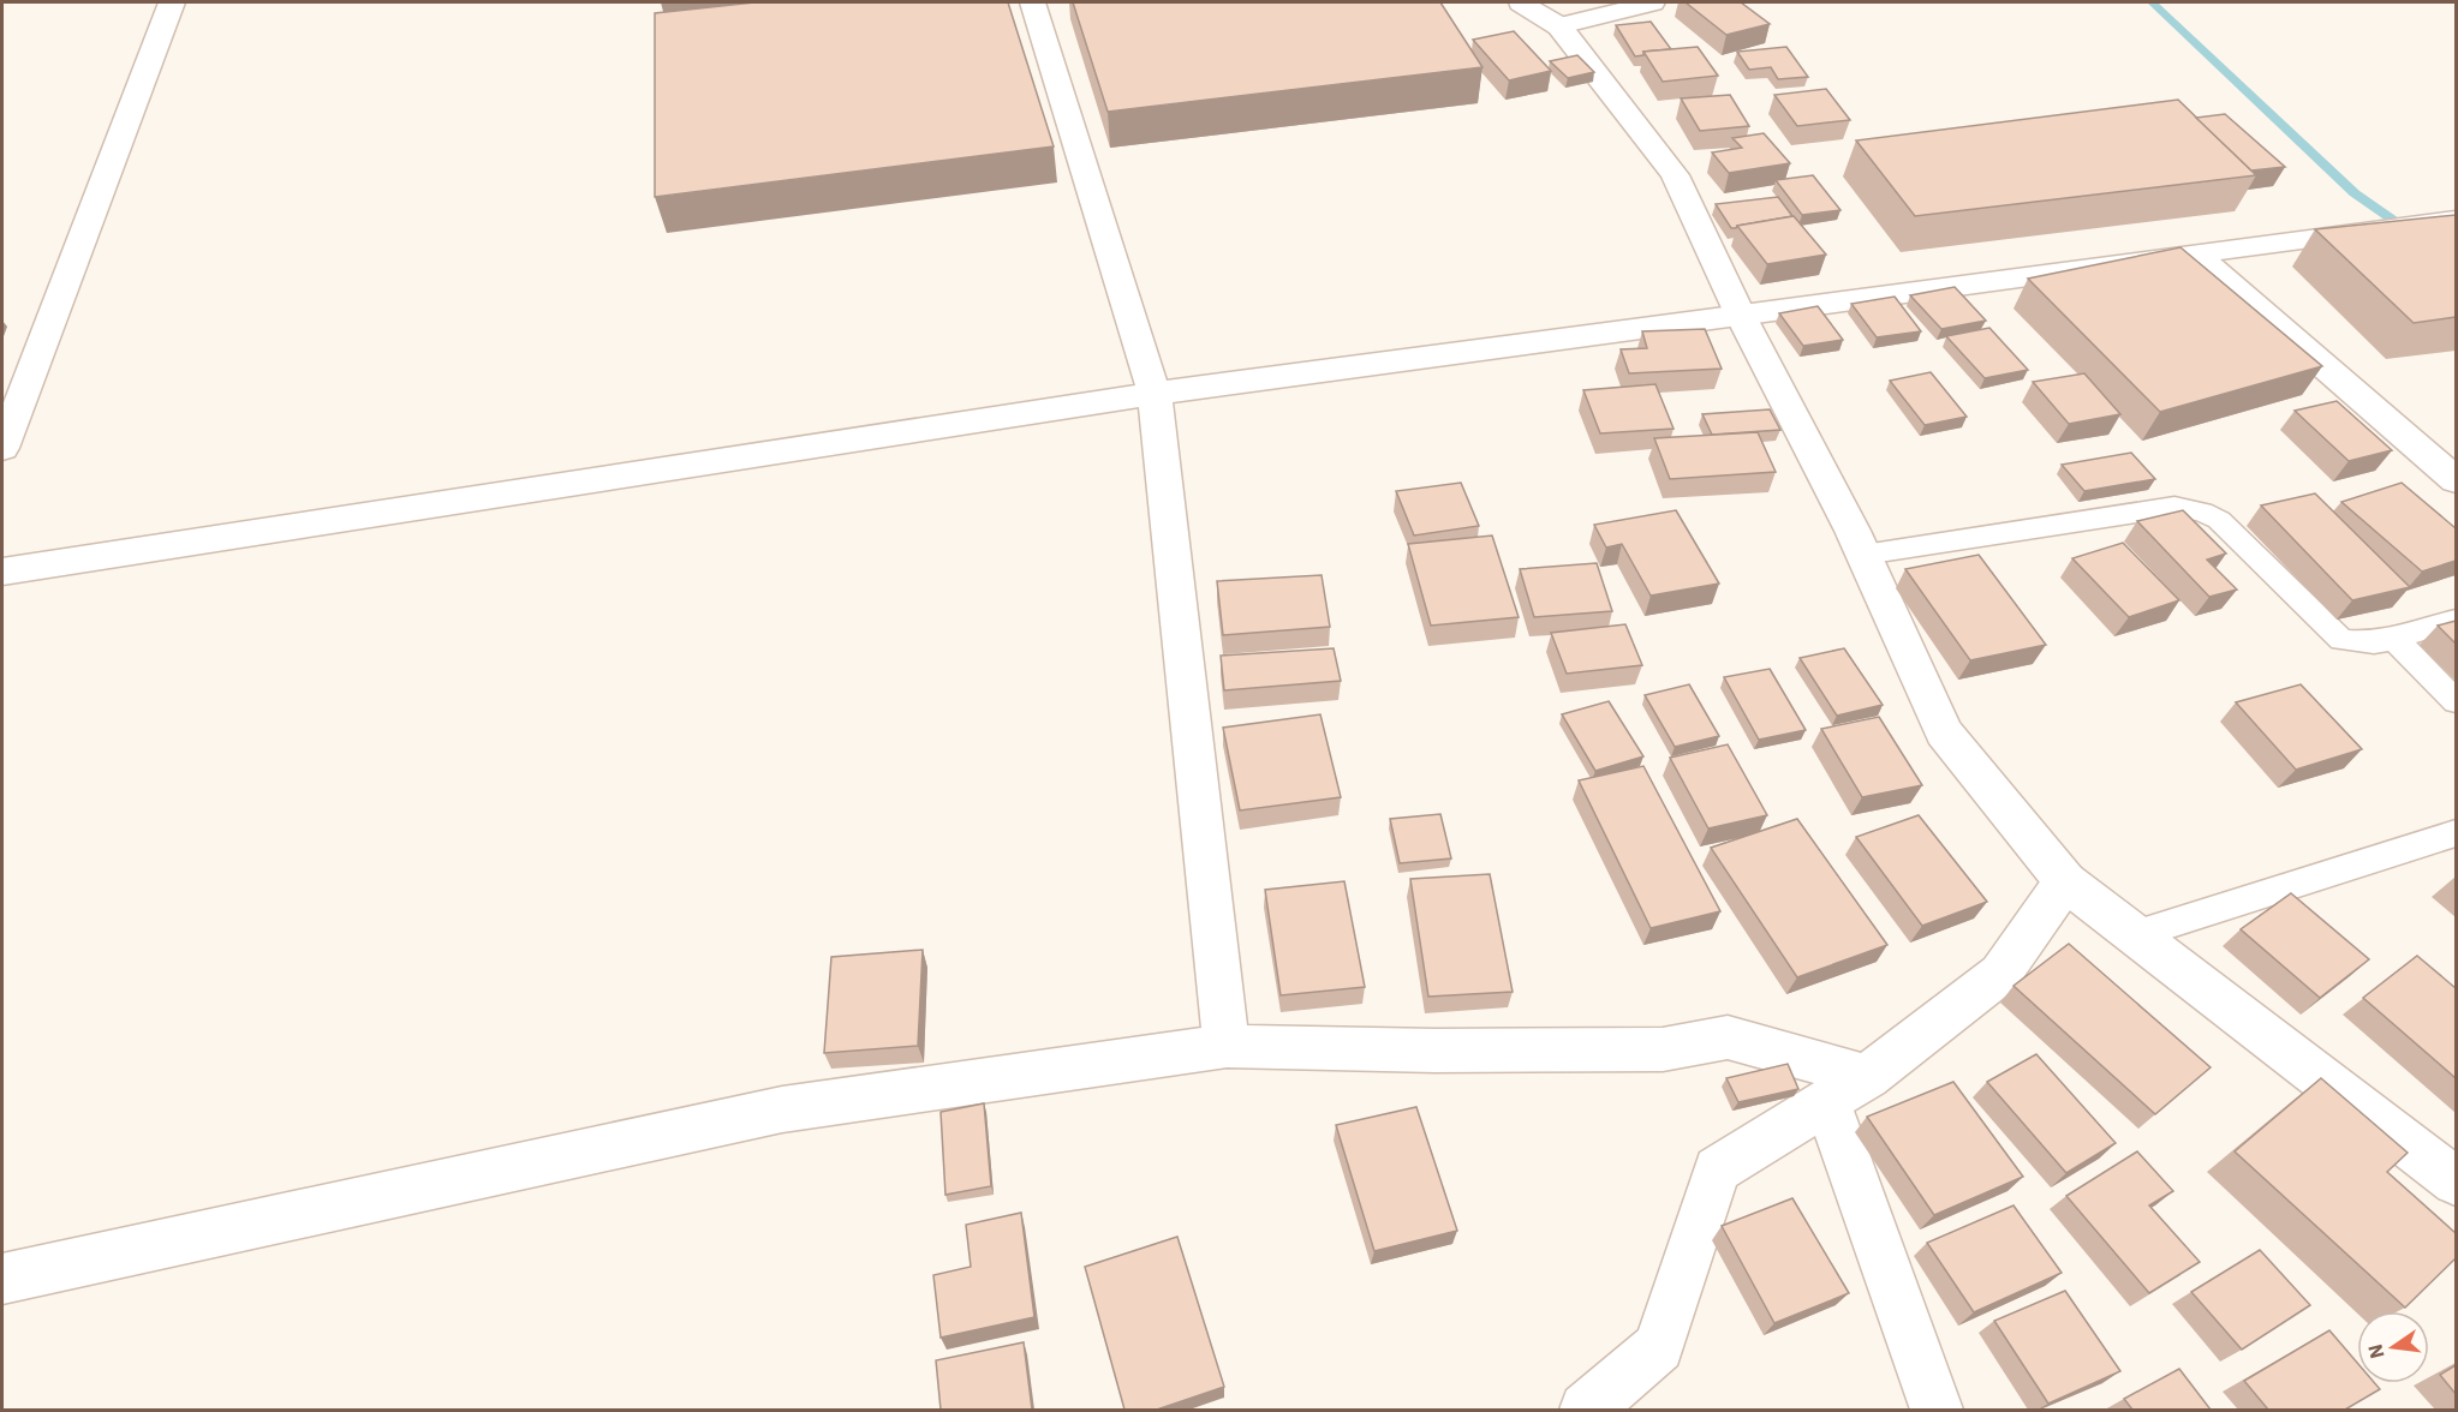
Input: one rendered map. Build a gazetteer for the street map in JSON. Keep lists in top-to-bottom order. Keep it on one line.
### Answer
{"north":"left"}
